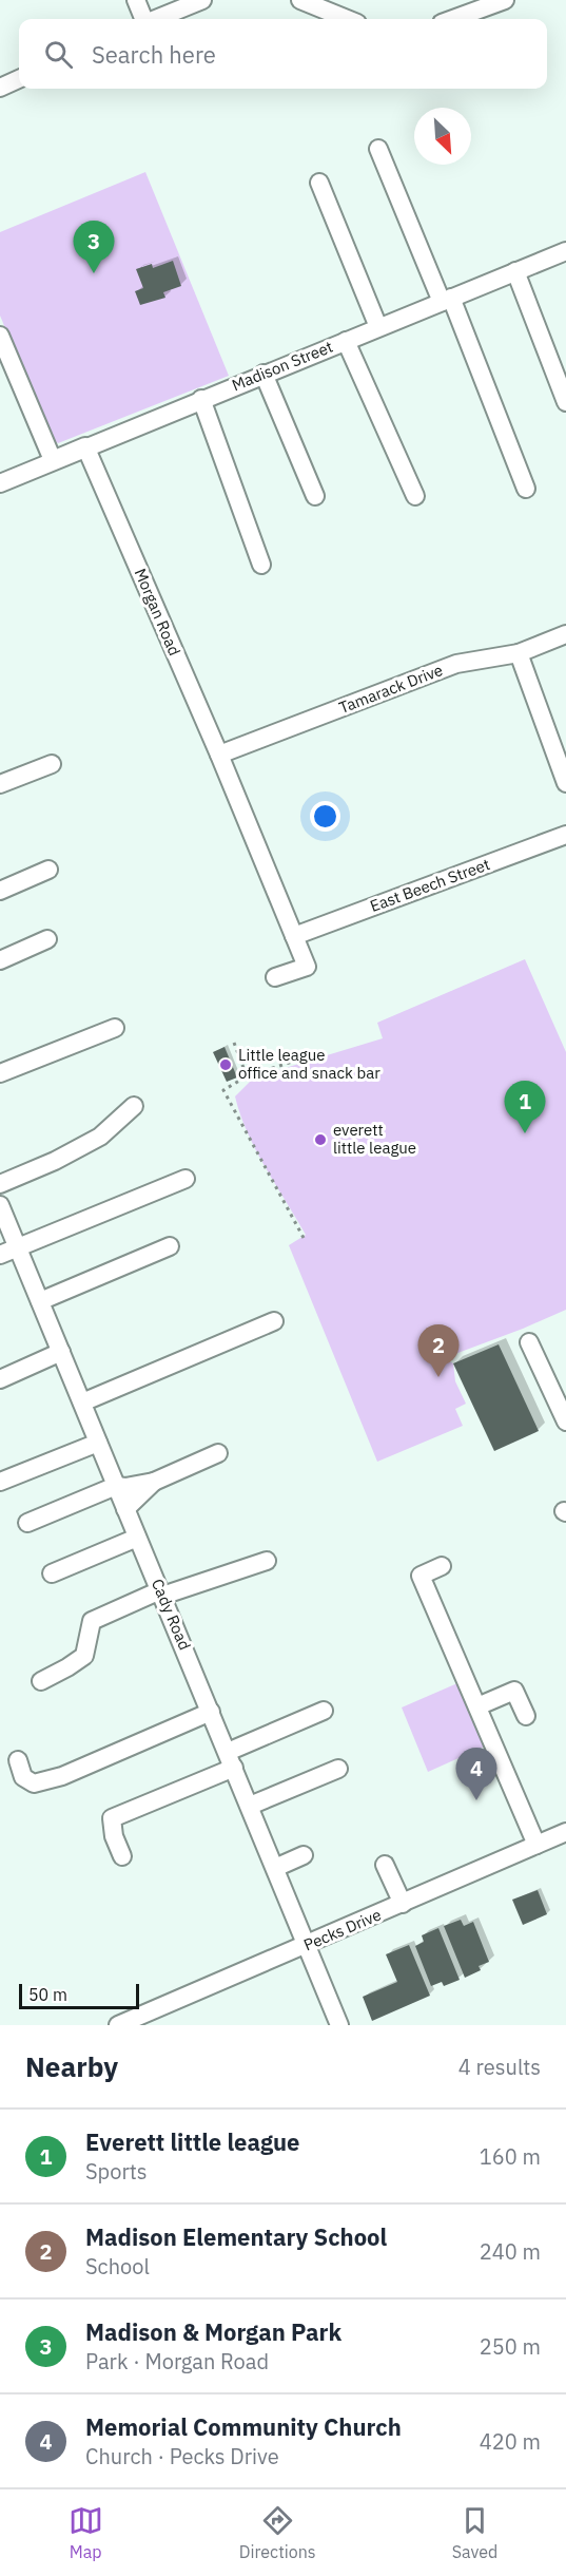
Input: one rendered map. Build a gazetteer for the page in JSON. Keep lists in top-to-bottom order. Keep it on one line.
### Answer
{"streets":{"street":["Madison Street","Morgan Road","Tamarack Drive","East Beech Street","Cady Road","Pecks Drive"]},"crossings":[["Madison Street","Morgan Road"],["Morgan Road","Tamarack Drive"],["Morgan Road","East Beech Street"],["Cady Road","Pecks Drive"]],"places":["Little league office and snack bar","everett little league"],"scale_bar":"50 m","north":"bottom right","page":{"search":"Search here","pins":["3","1","2","4"],"scale":"50 m","heading":["Nearby","4 results"],"list":[{"mark":"1","name":"Everett little league","note":"Sports","value":"160 m"},{"mark":"2","name":"Madison Elementary School","note":"School","value":"240 m"},{"mark":"3","name":"Madison & Morgan Park","note":"Park · Morgan Road","value":"250 m"},{"mark":"4","name":"Memorial Community Church","note":"Church · Pecks Drive","value":"420 m"}],"nav":["Map","Directions","Saved"]}}
